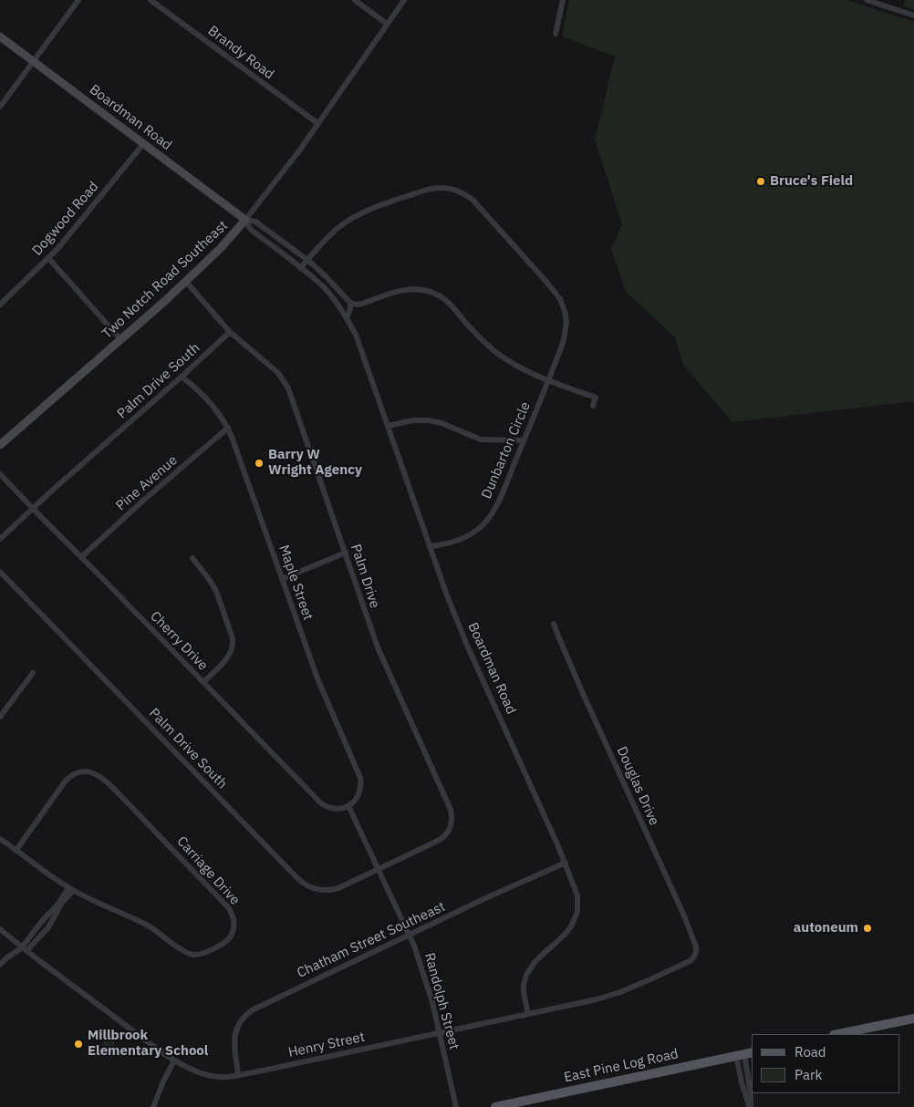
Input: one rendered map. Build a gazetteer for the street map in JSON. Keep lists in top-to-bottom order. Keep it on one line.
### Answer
{"streets":{"main road":["East Pine Log Road"],"street":["Brandy Road","Boardman Road","Dogwood Road","Two Notch Road Southeast","Palm Drive South","Dunbarton Circle","Pine Avenue","Palm Drive","Maple Street","Cherry Drive","Douglas Drive","Carriage Drive","Chatham Street Southeast","Randolph Street","Henry Street"]},"crossings":[["Brandy Road","Two Notch Road Southeast"],["Boardman Road","Dogwood Road"],["Boardman Road","Two Notch Road Southeast"],["Boardman Road","Dunbarton Circle"],["Boardman Road","Chatham Street Southeast"],["Boardman Road","Henry Street"],["Two Notch Road Southeast","Palm Drive"],["Palm Drive South","Palm Drive"],["Palm Drive South","Maple Street"],["Palm Drive South","Cherry Drive"],["Palm Drive South","Randolph Street"],["Pine Avenue","Maple Street"],["Pine Avenue","Cherry Drive"],["Palm Drive","Randolph Street"],["Maple Street","Cherry Drive"],["Maple Street","Randolph Street"],["Cherry Drive","Randolph Street"],["Douglas Drive","Henry Street"],["Chatham Street Southeast","Randolph Street"],["Chatham Street Southeast","Henry Street"],["Randolph Street","Henry Street"]],"places":["Bruce's Field","Barry W Wright Agency","autoneum","Millbrook Elementary School"],"legend":["Road","Park"]}
